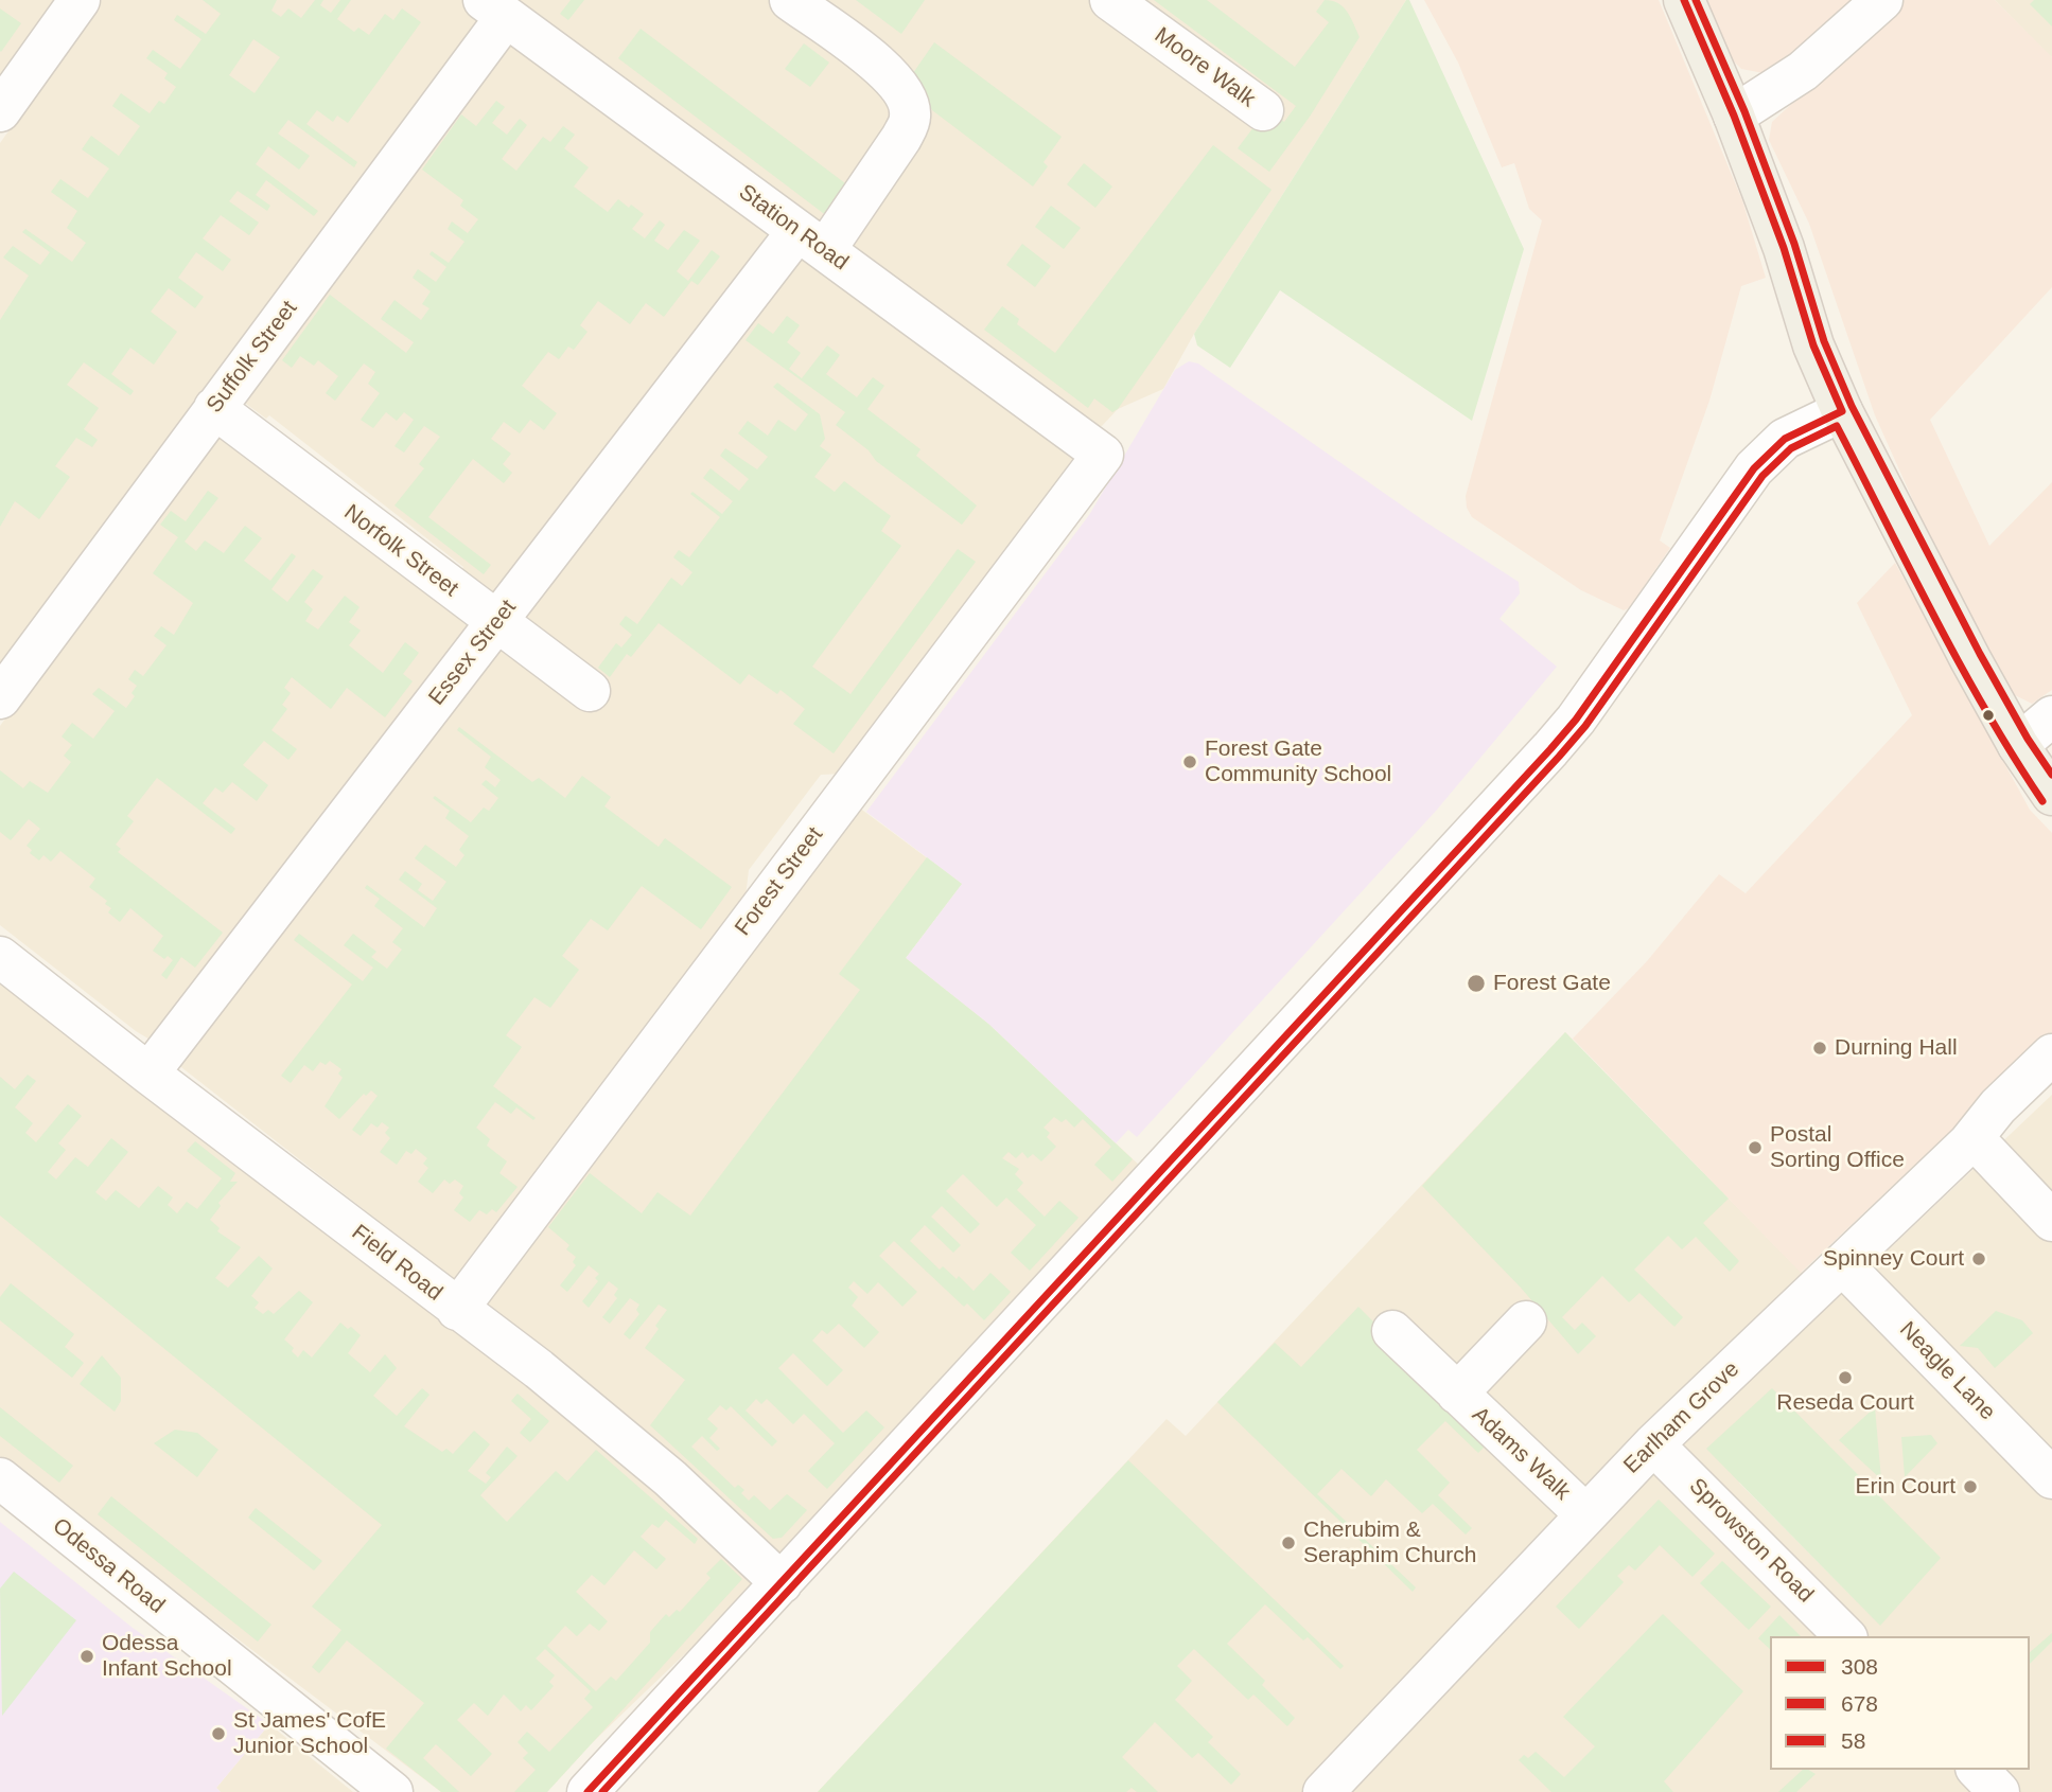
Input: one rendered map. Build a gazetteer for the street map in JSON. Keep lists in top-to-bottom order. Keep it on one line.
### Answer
{"streets":{"street":["Moore Walk","Station Road","Suffolk Street","Norfolk Street","Essex Street","Forest Street","Field Road","Neagle Lane","Earlham Grove","Adams Walk","Sprowston Road","Odessa Road"]},"crossings":[["Station Road","Suffolk Street"],["Station Road","Essex Street"],["Station Road","Forest Street"],["Suffolk Street","Norfolk Street"],["Norfolk Street","Essex Street"],["Essex Street","Field Road"],["Forest Street","Field Road"],["Neagle Lane","Earlham Grove"],["Earlham Grove","Adams Walk"],["Earlham Grove","Sprowston Road"]],"places":["Forest Gate Community School","Forest Gate","Durning Hall","Postal Sorting Office","Spinney Court","Reseda Court","Erin Court","Cherubim & Seraphim Church","Odessa Infant School","St James' CofE Junior School"],"lines":["transit line 308","transit line 58","transit line 678"],"legend":["308","678","58"]}
